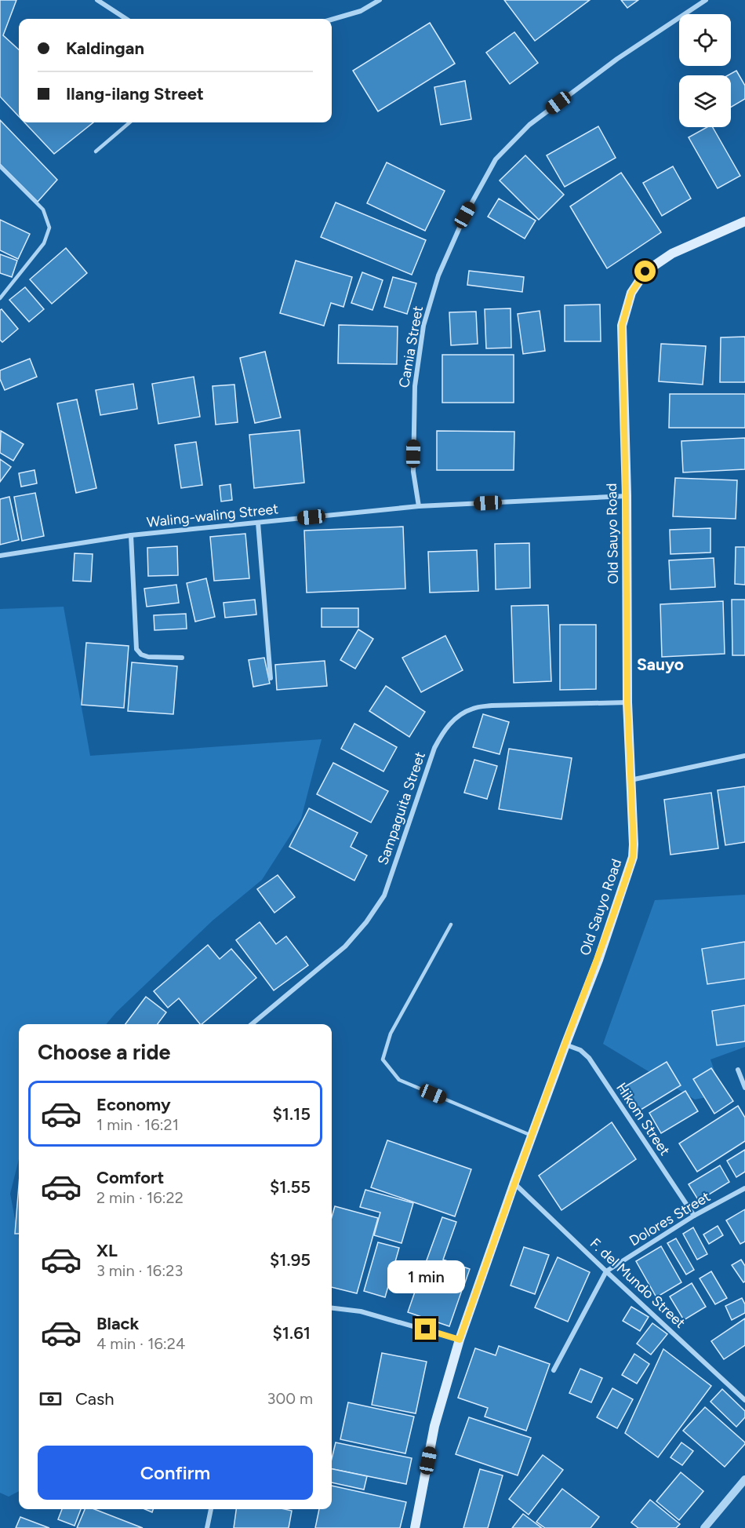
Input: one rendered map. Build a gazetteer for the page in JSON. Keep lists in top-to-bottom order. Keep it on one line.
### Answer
{"streets":{"main road":["Old Sauyo Road"],"street":["Camia Street","Waling-waling Street","Sampaguita Street","Hikom Street","Dolores Street","F. del Mundo Street"]},"crossings":[["Camia Street","Waling-waling Street"],["Waling-waling Street","Old Sauyo Road"],["Old Sauyo Road","Sampaguita Street"],["Old Sauyo Road","Hikom Street"],["Old Sauyo Road","F. del Mundo Street"],["Hikom Street","Dolores Street"],["Dolores Street","F. del Mundo Street"]],"districts":["Sauyo"],"page":{"banner":["Kaldingan","Ilang-ilang Street"],"heading":"Choose a ride","list":[{"name":"Economy","note":"1 min · 16:21","value":"$1.15"},{"name":"Comfort","note":"2 min · 16:22","value":"$1.55"},{"name":"XL","note":"3 min · 16:23","value":"$1.95"},{"name":"Black","note":"4 min · 16:24","value":"$1.61"}],"bubble":"1 min","pay":["Cash","300 m"],"buttons":"Confirm"}}
